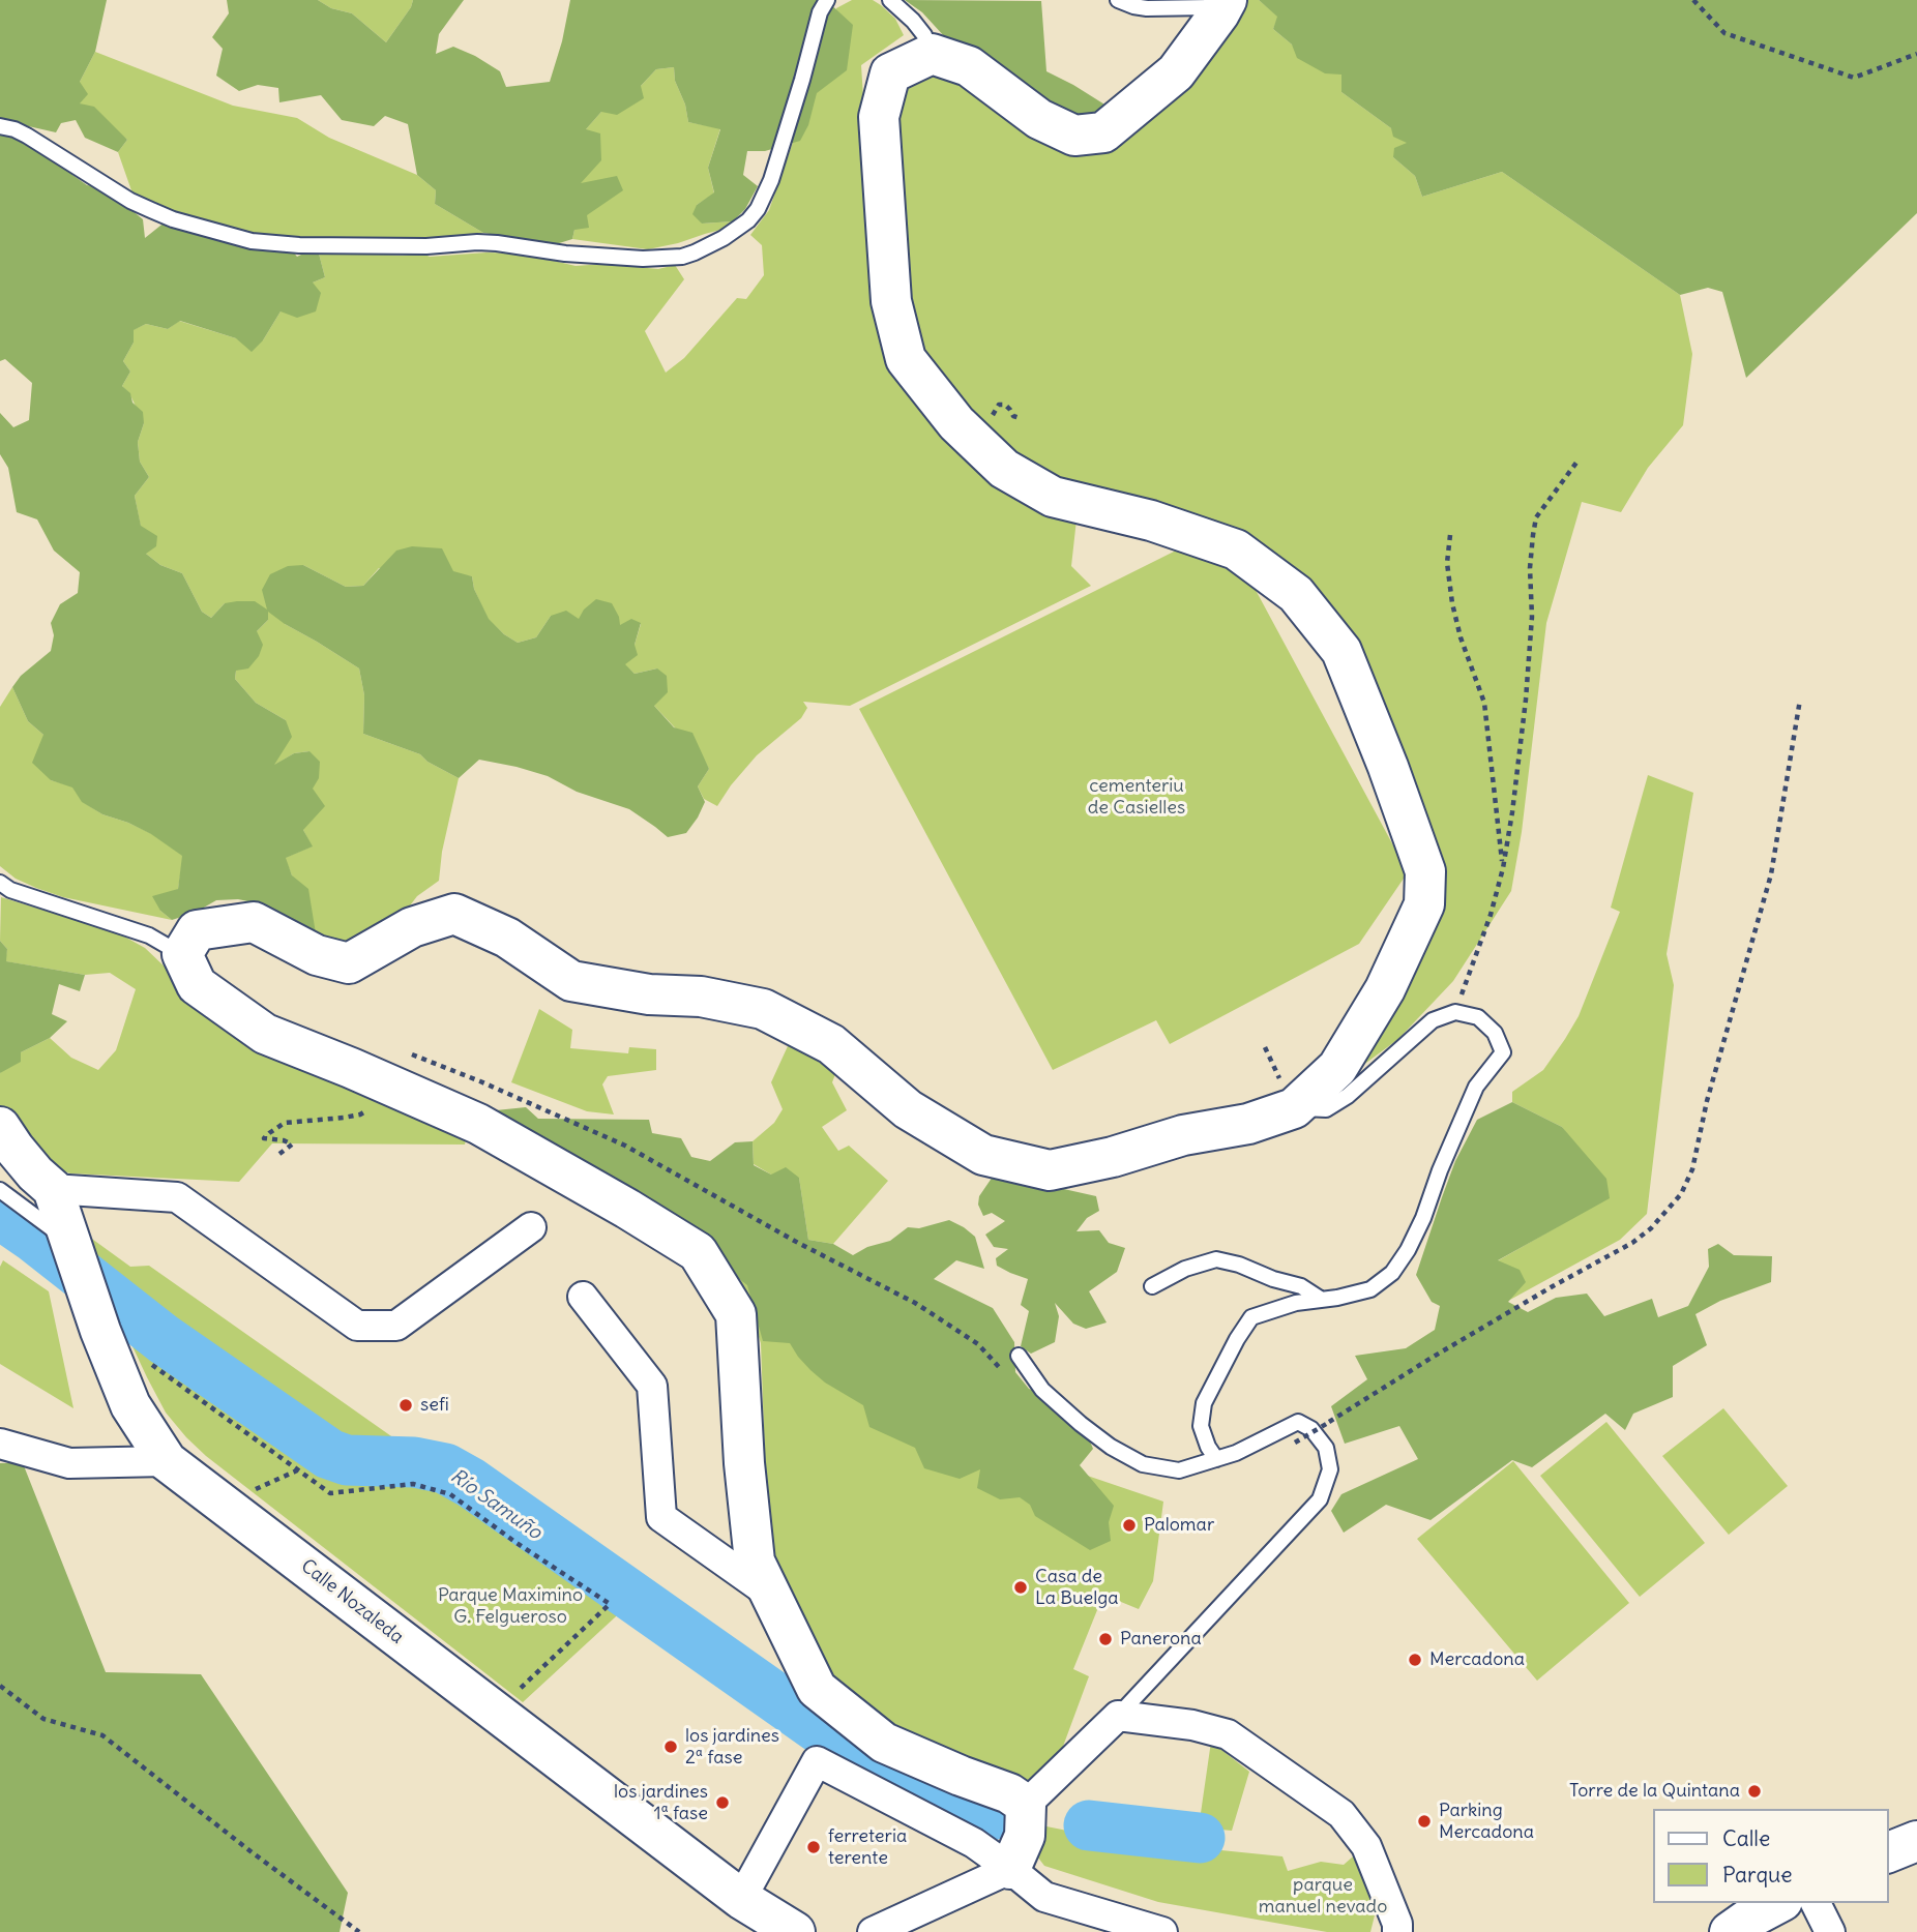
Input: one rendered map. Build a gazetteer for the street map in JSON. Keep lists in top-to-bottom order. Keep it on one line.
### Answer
{"streets":{"street":["Calle Nozaleda"]},"water":["Río Samuño"],"parks":["cementeriu de Casielles","Parque Maximino G. Felgueroso","parque manuel nevado"],"places":["sefi","Palomar","Casa de La Buelga","Panerona","Mercadona","los jardines 2ª fase","Torre de la Quintana","los jardines 1ª fase","Parking Mercadona","ferreteria terente"],"legend":["Calle","Parque"]}
